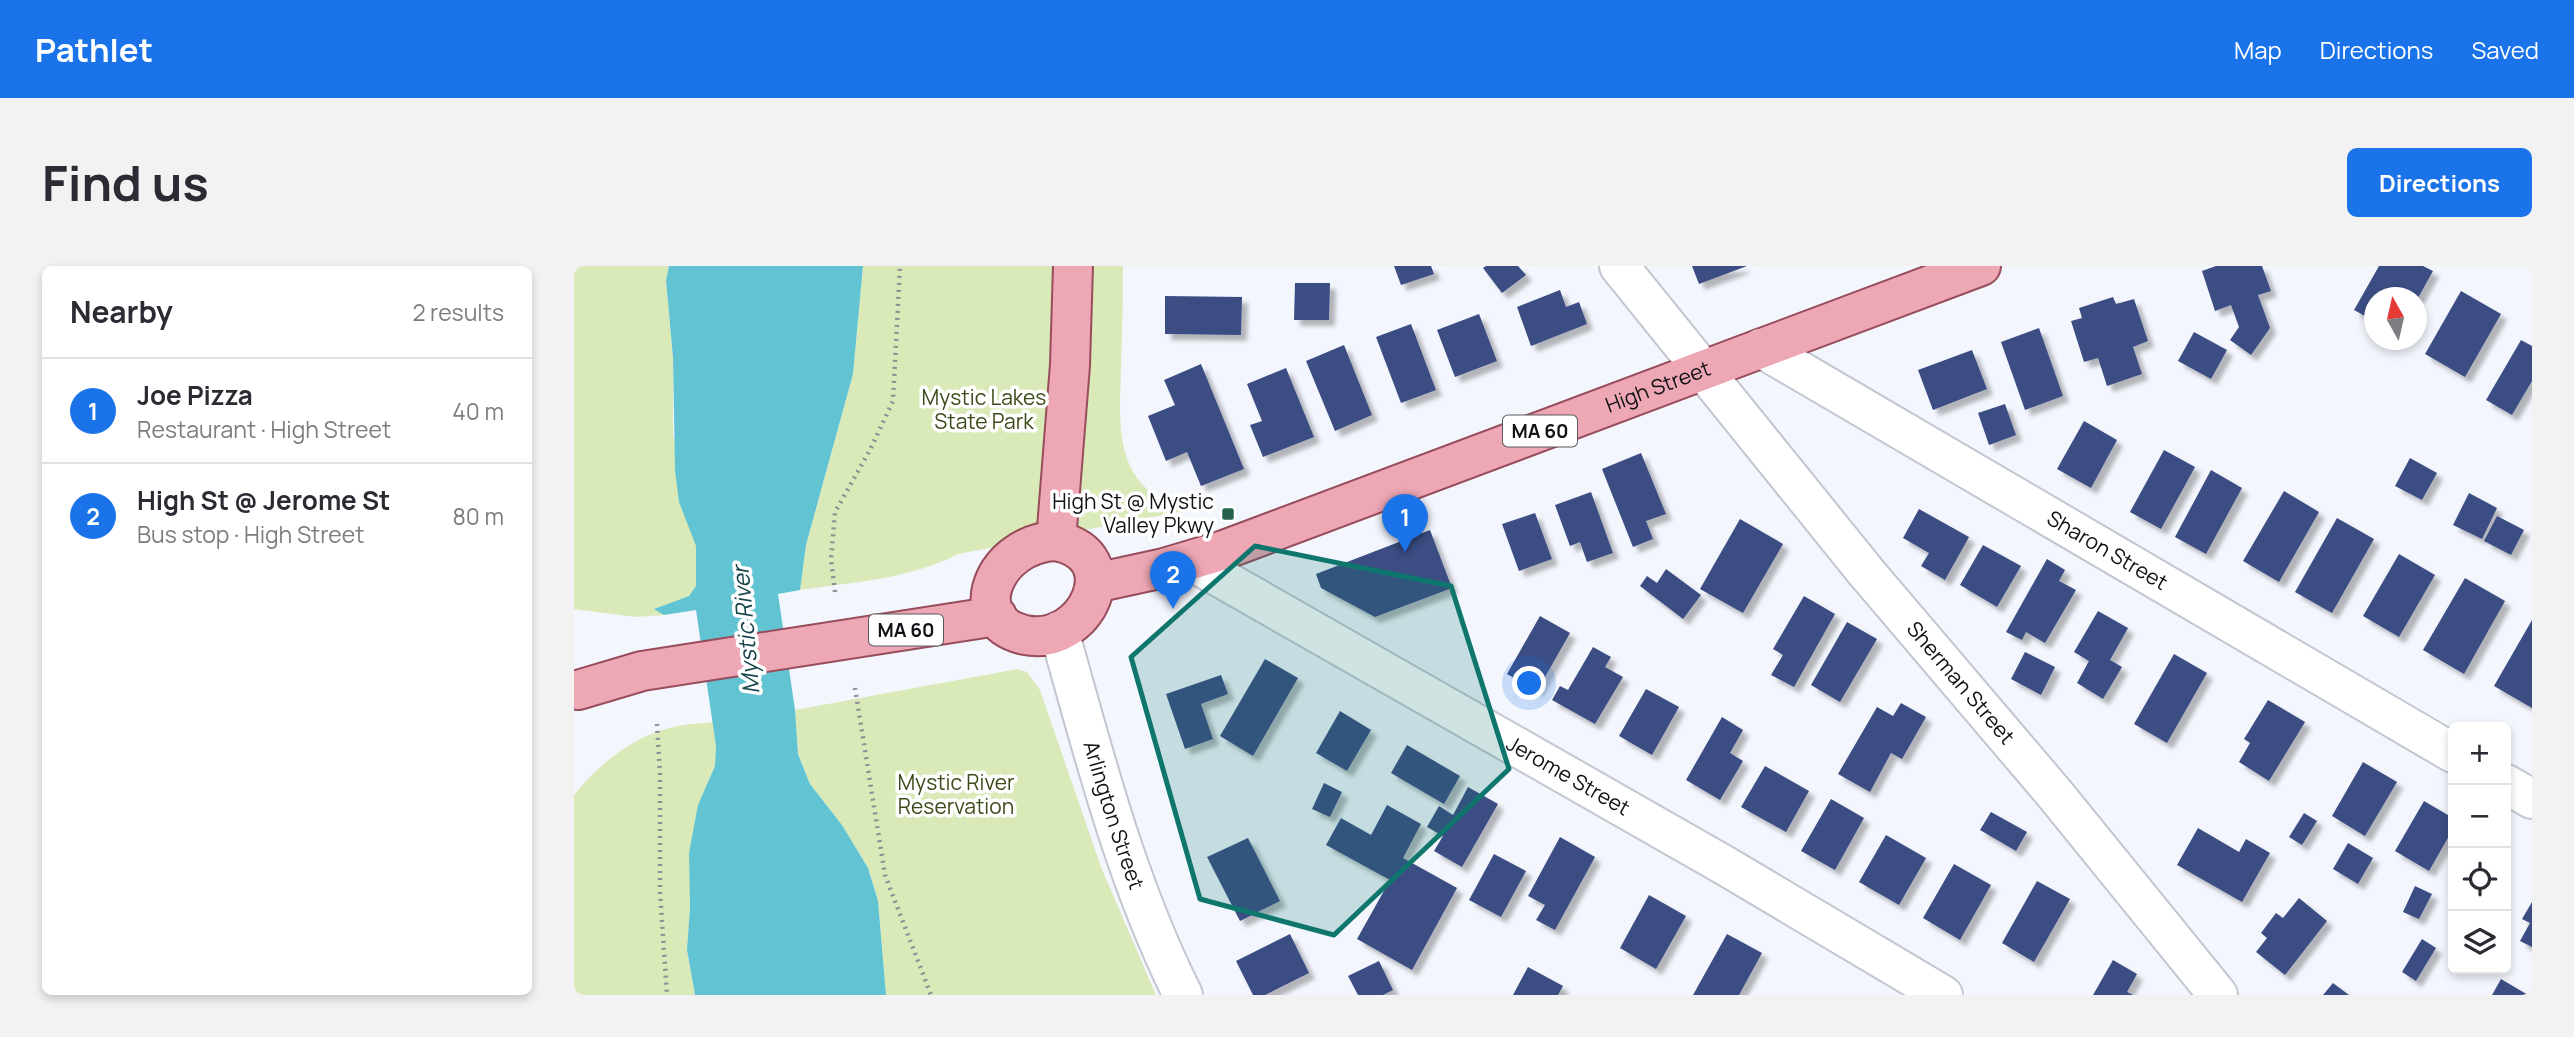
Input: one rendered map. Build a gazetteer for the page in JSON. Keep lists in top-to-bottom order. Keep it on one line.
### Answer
{"streets":{"main road":["High Street","MA 60"],"street":["Sharon Street","Sherman Street","Jerome Street","Arlington Street"]},"crossings":[["High Street","MA 60"],["High Street","Sharon Street"],["High Street","Sherman Street"],["High Street","Jerome Street"],["High Street","Arlington Street"],["MA 60","Arlington Street"]],"water":["Mystic River"],"parks":["Mystic Lakes State Park","Mystic River Reservation"],"places":{"transit":["High St @ Mystic Valley Pkwy"]},"north":"top","page":{"header":"Pathlet","nav":["Map","Directions","Saved"],"buttons":"Directions","title":"Find us","heading":["Nearby","2 results"],"list":[{"mark":"1","name":"Joe Pizza","note":"Restaurant · High Street","value":"40 m"},{"mark":"2","name":"High St @ Jerome St","note":"Bus stop · High Street","value":"80 m"}],"pins":["1","2"],"map_buttons":["+","−"]}}
